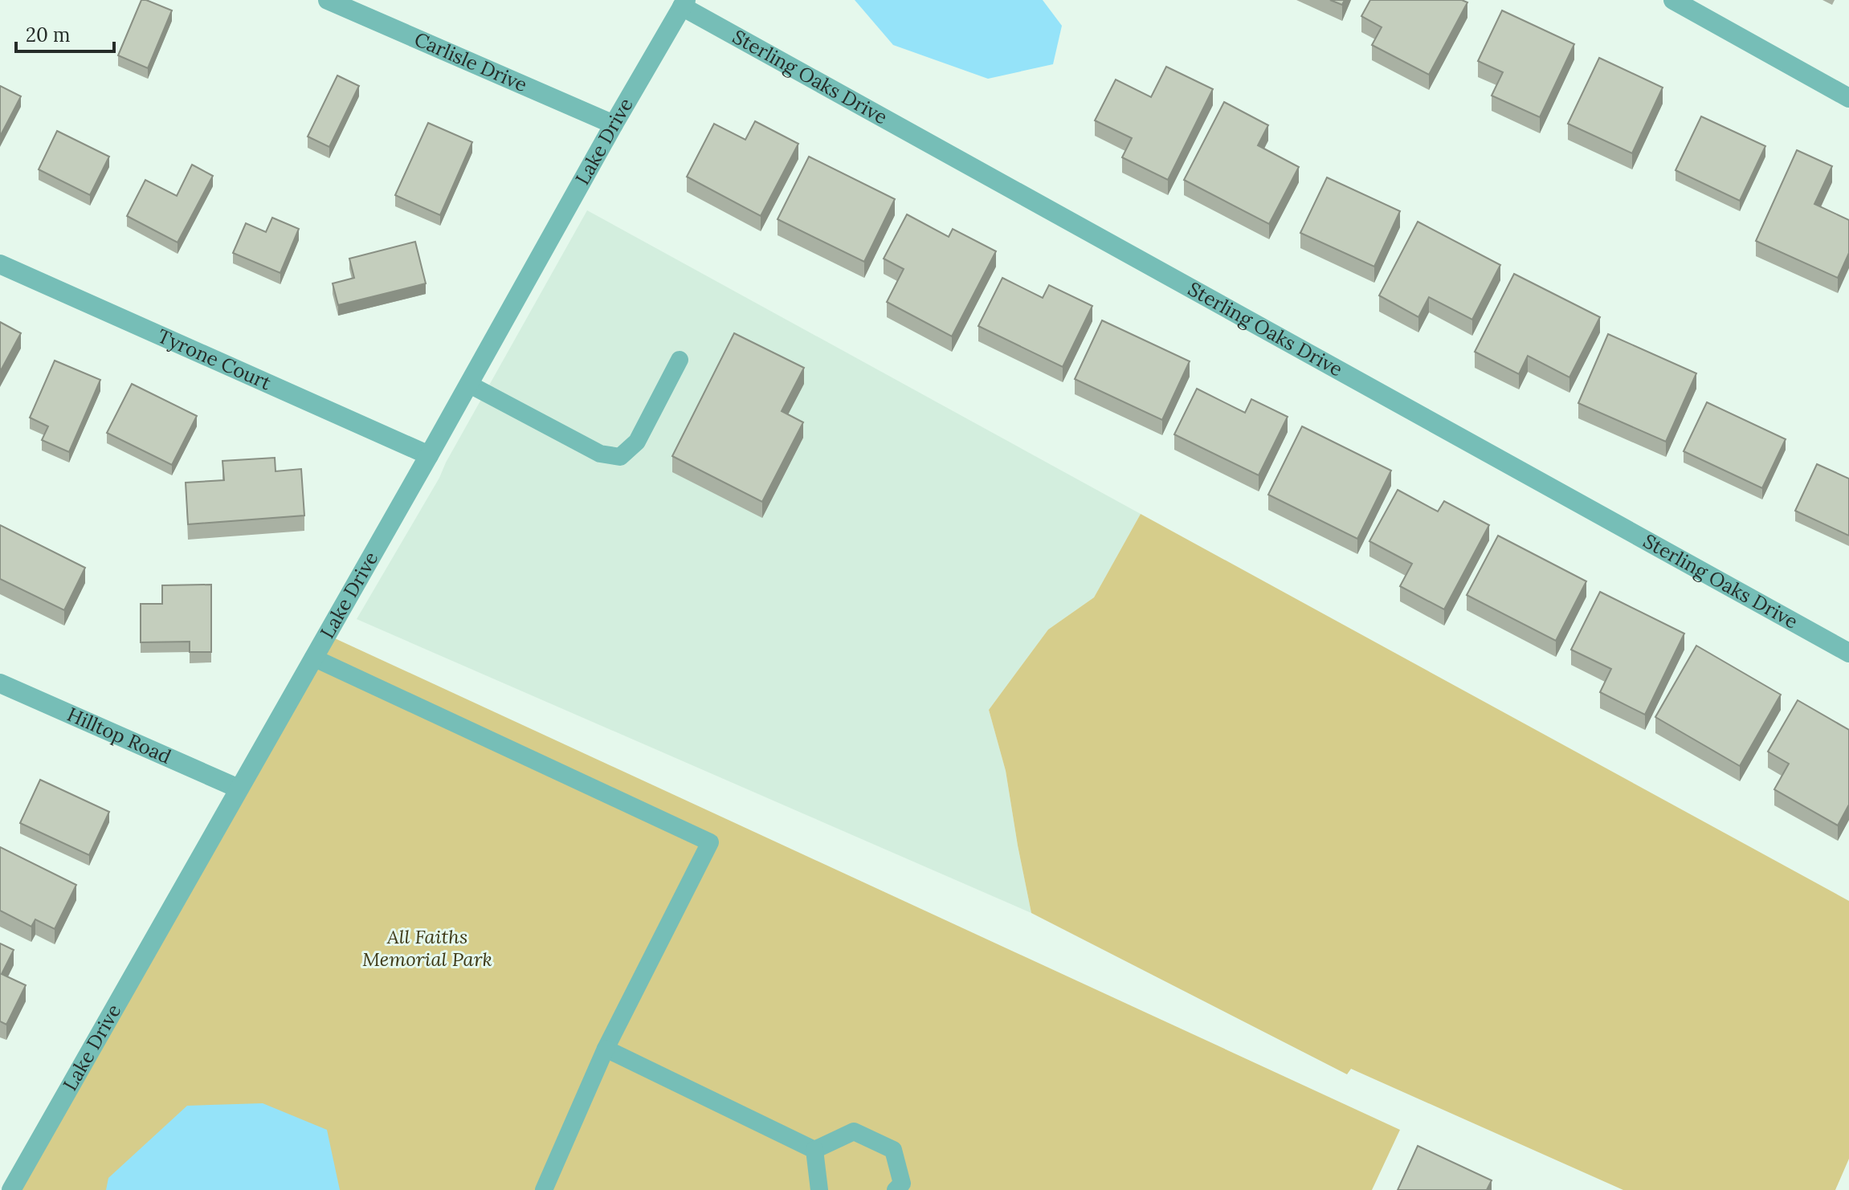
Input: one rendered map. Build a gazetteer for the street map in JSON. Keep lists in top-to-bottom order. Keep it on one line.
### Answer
{"streets":{"street":["Carlisle Drive","Sterling Oaks Drive","Lake Drive","Tyrone Court","Hilltop Road"]},"crossings":[["Carlisle Drive","Lake Drive"],["Sterling Oaks Drive","Lake Drive"],["Lake Drive","Tyrone Court"],["Lake Drive","Hilltop Road"]],"parks":["All Faiths Memorial Park"],"scale_bar":"20 m"}
